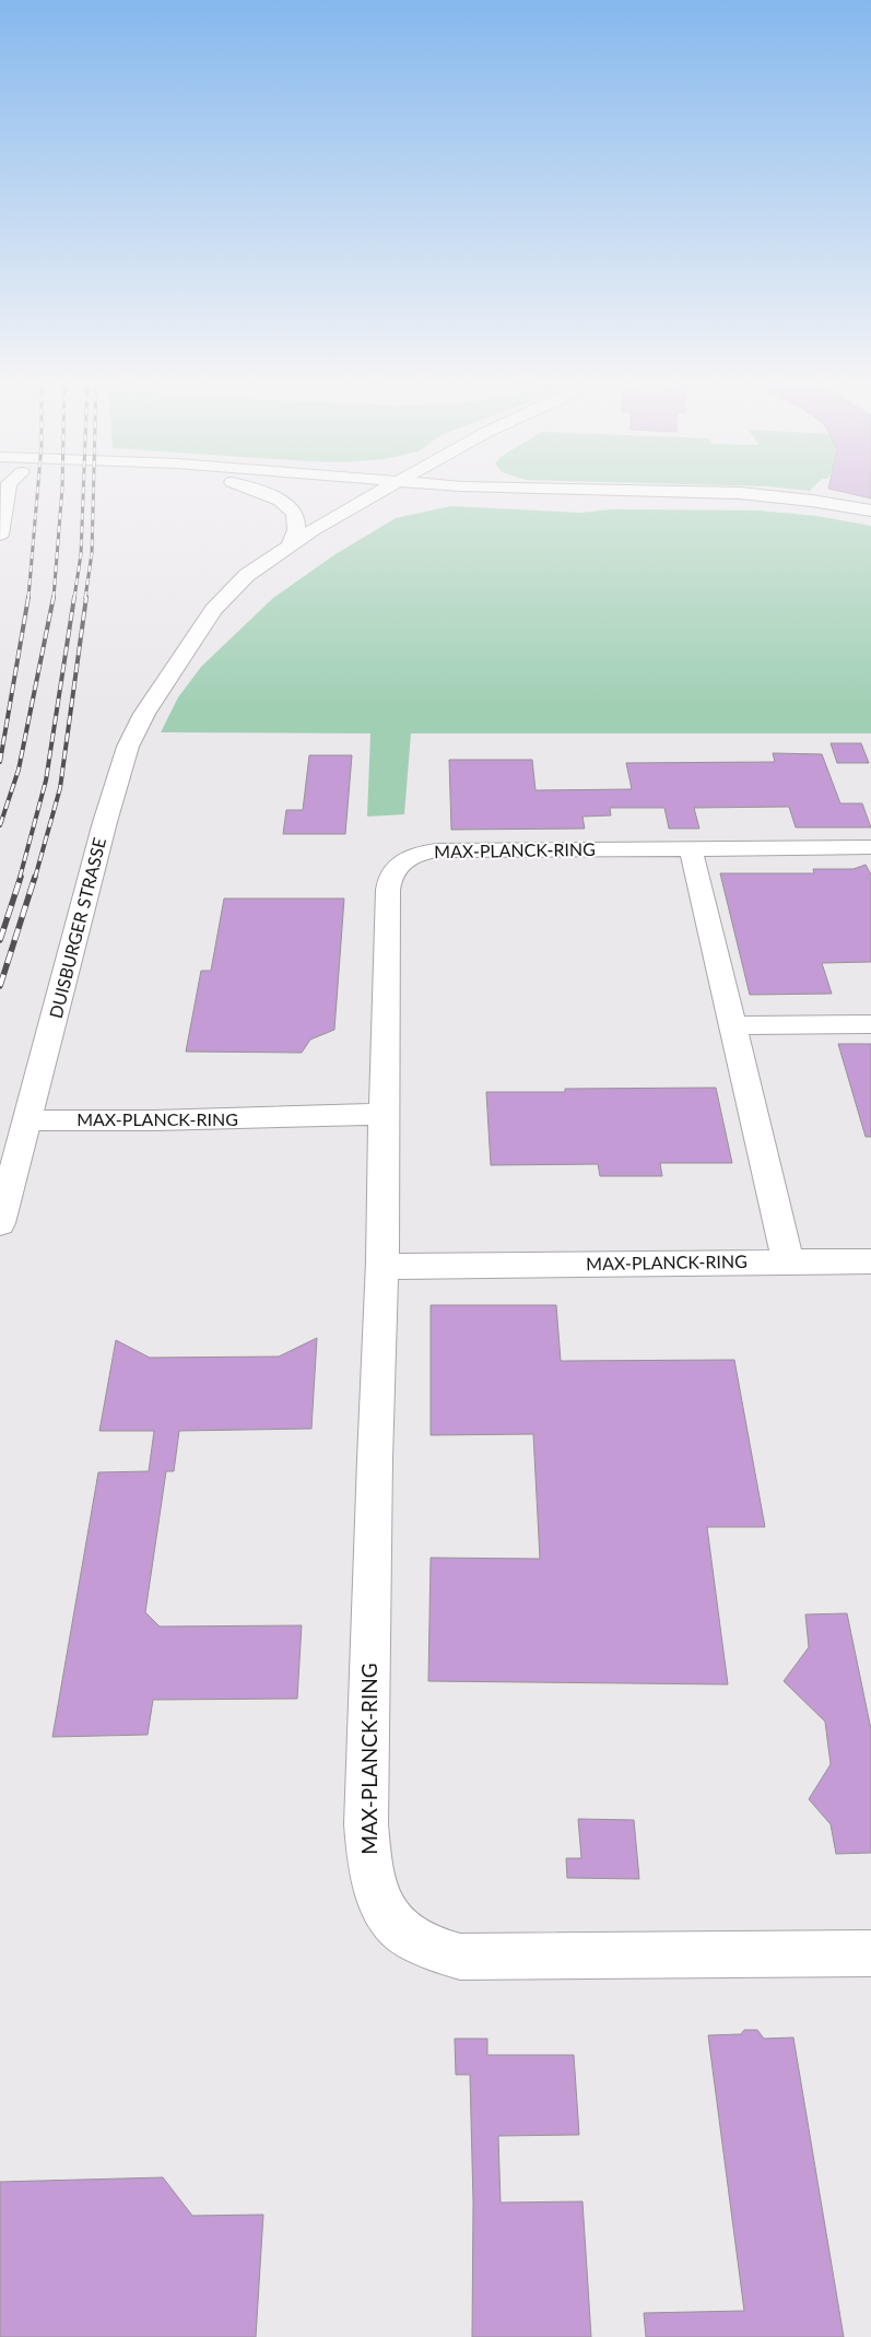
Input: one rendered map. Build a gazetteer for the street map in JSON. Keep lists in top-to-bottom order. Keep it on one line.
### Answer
{"streets":{"main road":["MAX-PLANCK-RING","DUISBURGER STRASSE"]},"crossings":[["MAX-PLANCK-RING","DUISBURGER STRASSE"]]}
